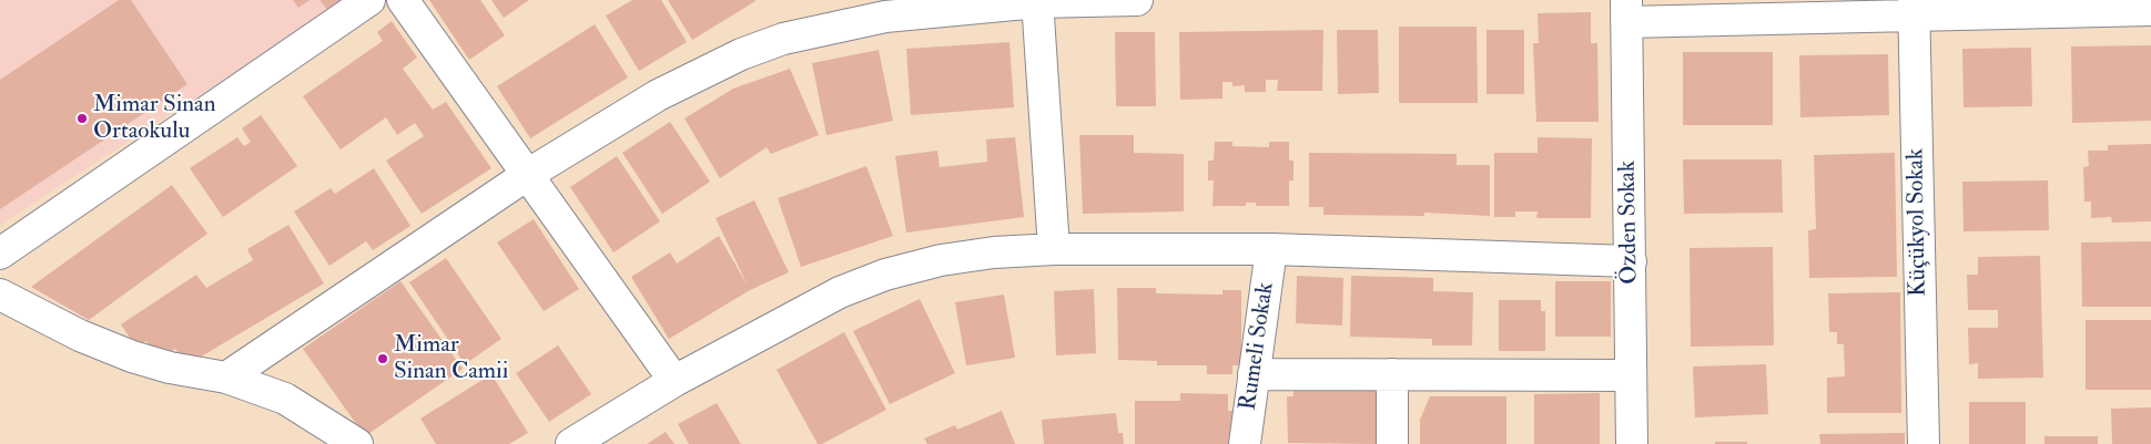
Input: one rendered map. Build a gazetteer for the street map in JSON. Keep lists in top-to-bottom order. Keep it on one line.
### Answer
{"streets":{"street":["Özden Sokak","Küçükyol Sokak","Rumeli Sokak"]},"places":["Mimar Sinan Ortaokulu","Mimar Sinan Camii"]}
